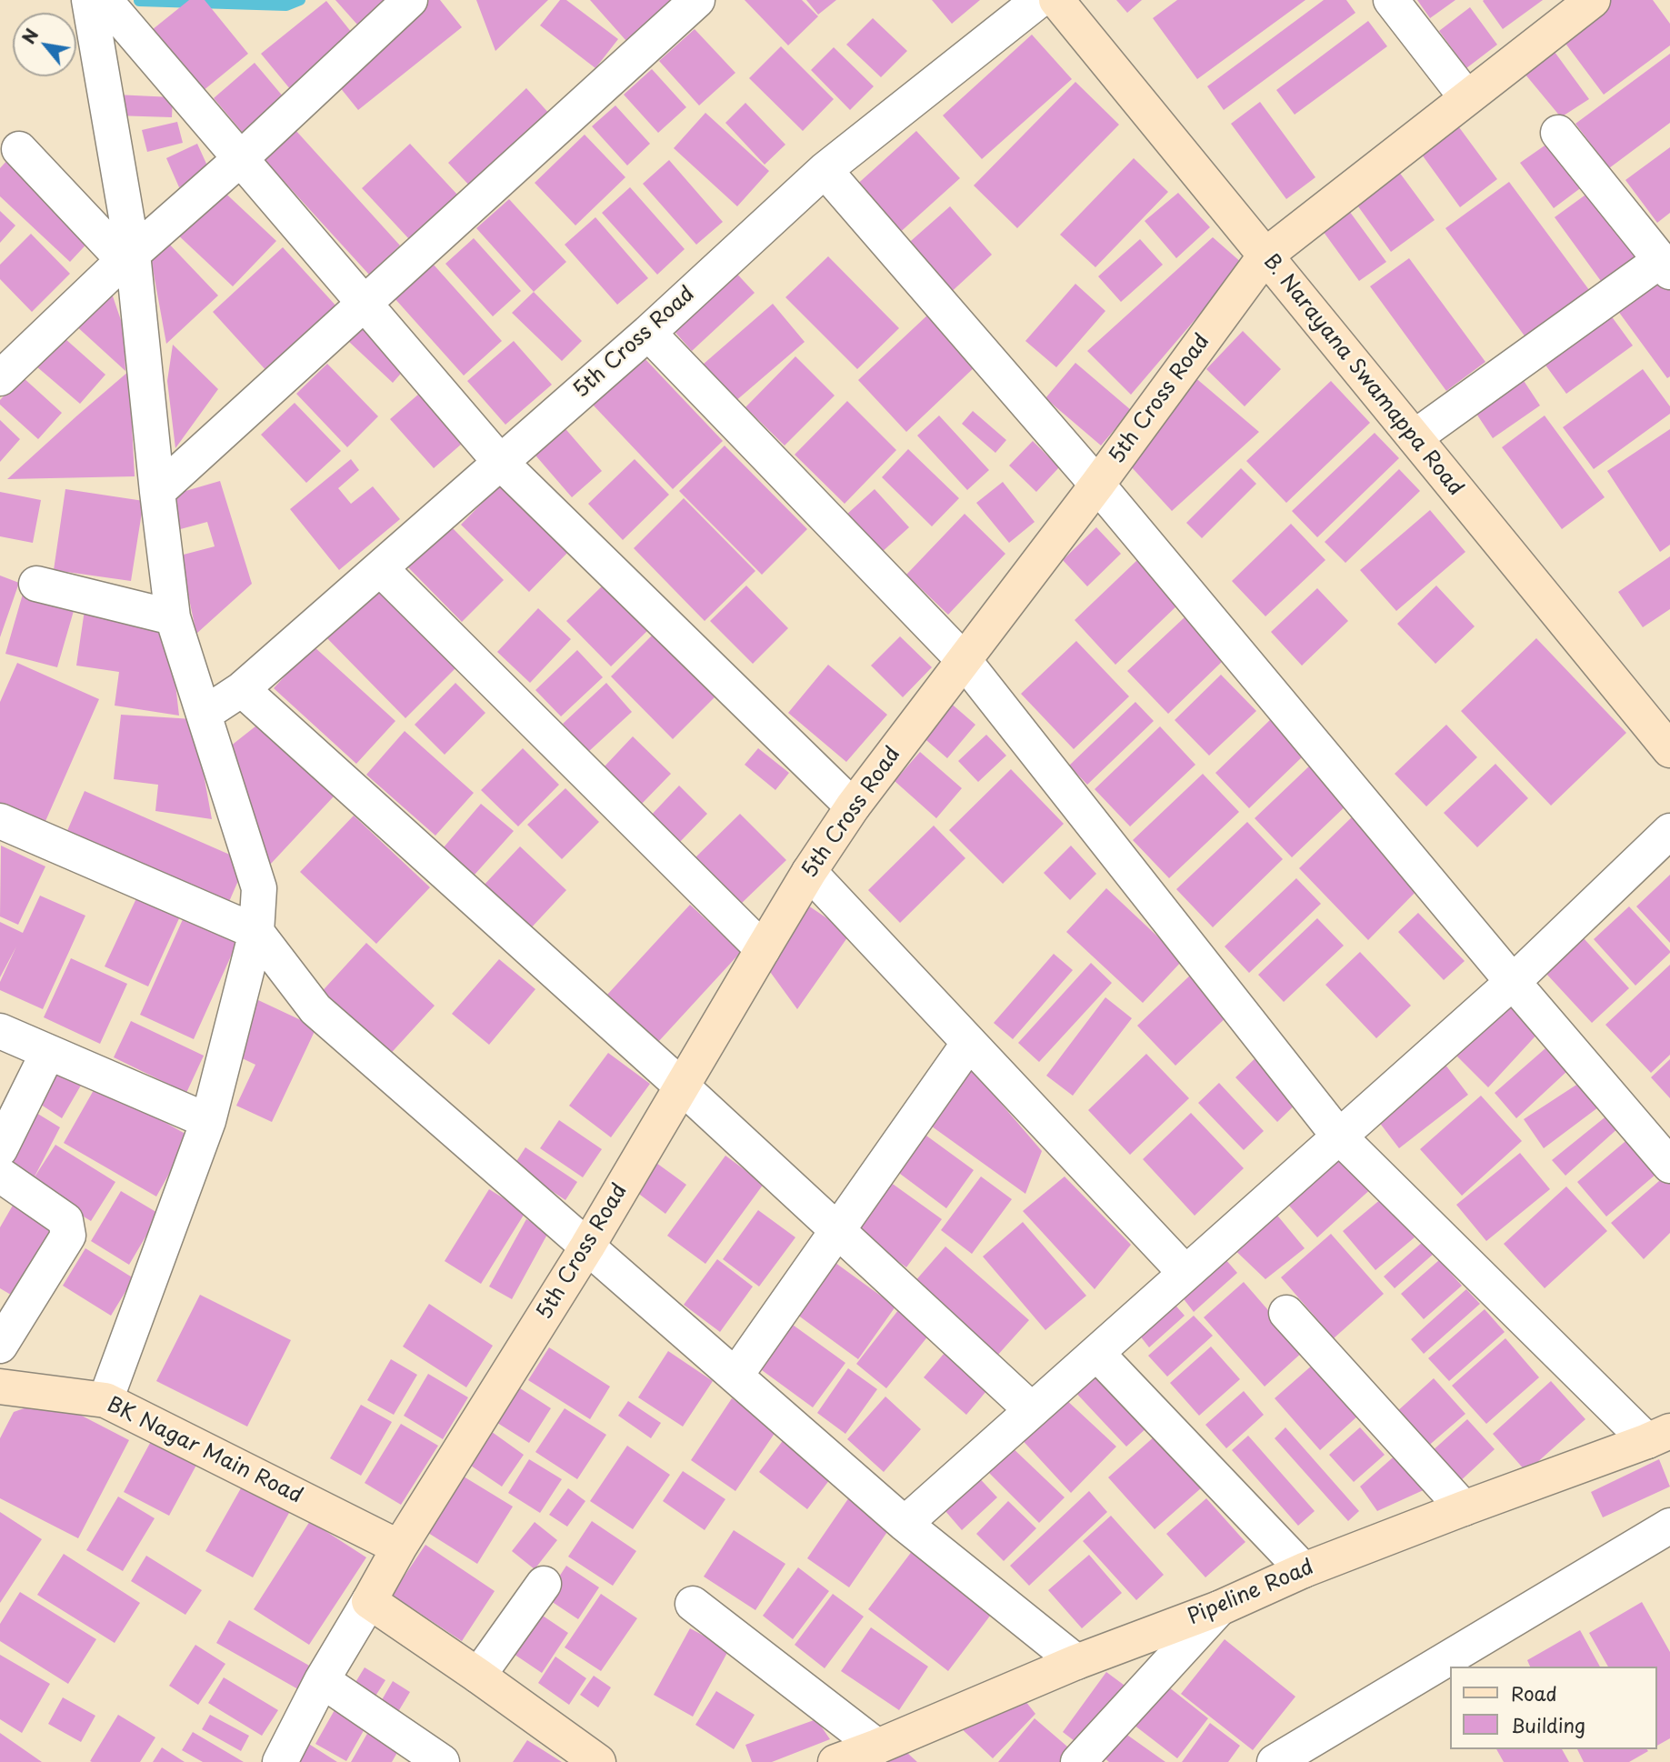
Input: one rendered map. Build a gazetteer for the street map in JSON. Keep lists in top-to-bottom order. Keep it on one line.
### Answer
{"streets":{"street":["5th Cross Road","B. Narayana Swamappa Road","BK Nagar Main Road","Pipeline Road"]},"crossings":[["5th Cross Road","B. Narayana Swamappa Road"],["5th Cross Road","BK Nagar Main Road"]],"legend":["Road","Building"],"north":"top left"}
